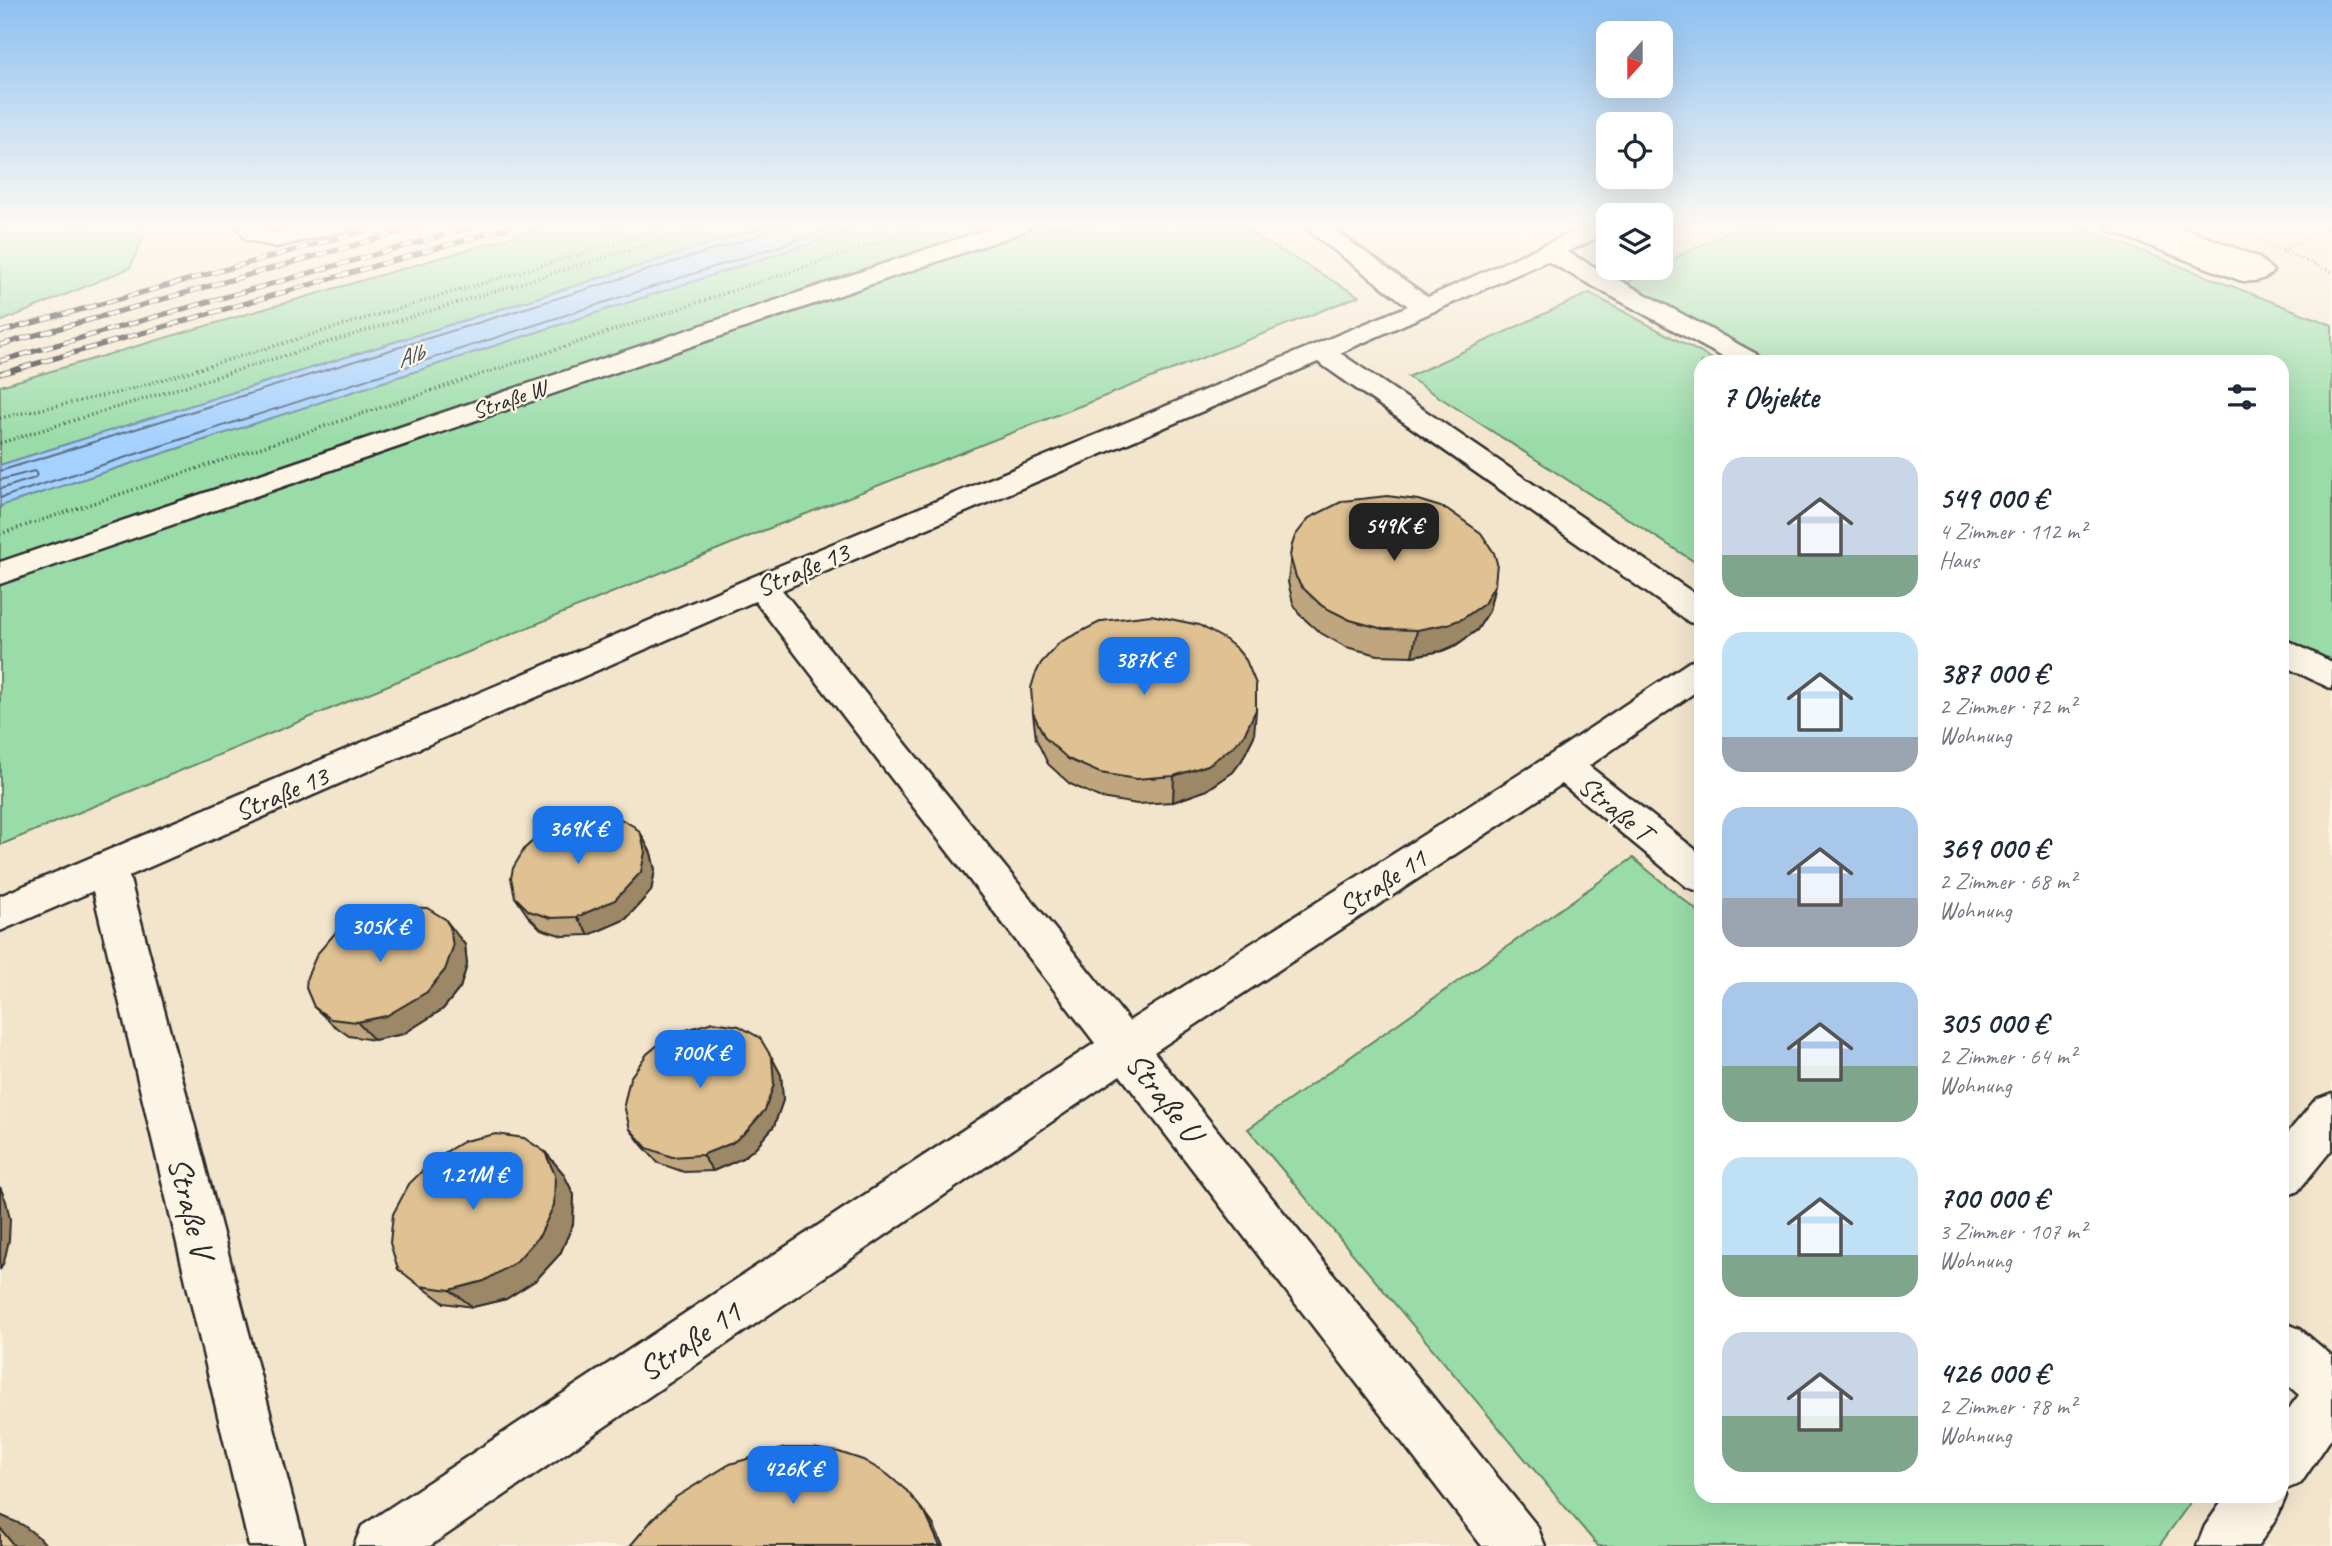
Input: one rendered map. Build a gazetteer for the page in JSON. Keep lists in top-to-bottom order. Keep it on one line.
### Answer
{"streets":{"street":["Straße W","Straße 13","Straße T","Straße 11","Straße U","Straße V"]},"crossings":[["Straße 13","Straße U"],["Straße 13","Straße V"],["Straße T","Straße 11"],["Straße 11","Straße U"]],"water":["Alb"],"north":"bottom","page":{"heading":"7 Objekte","list":[{"name":"549 000 €","note":"4 Zimmer · 112 m² · Haus"},{"name":"387 000 €","note":"2 Zimmer · 72 m² · Wohnung"},{"name":"369 000 €","note":"2 Zimmer · 68 m² · Wohnung"},{"name":"305 000 €","note":"2 Zimmer · 64 m² · Wohnung"},{"name":"700 000 €","note":"3 Zimmer · 107 m² · Wohnung"},{"name":"426 000 €","note":"2 Zimmer · 78 m² · Wohnung"}],"price":["549K €","387K €","369K €","305K €","700K €","1.21M €","426K €"]}}
